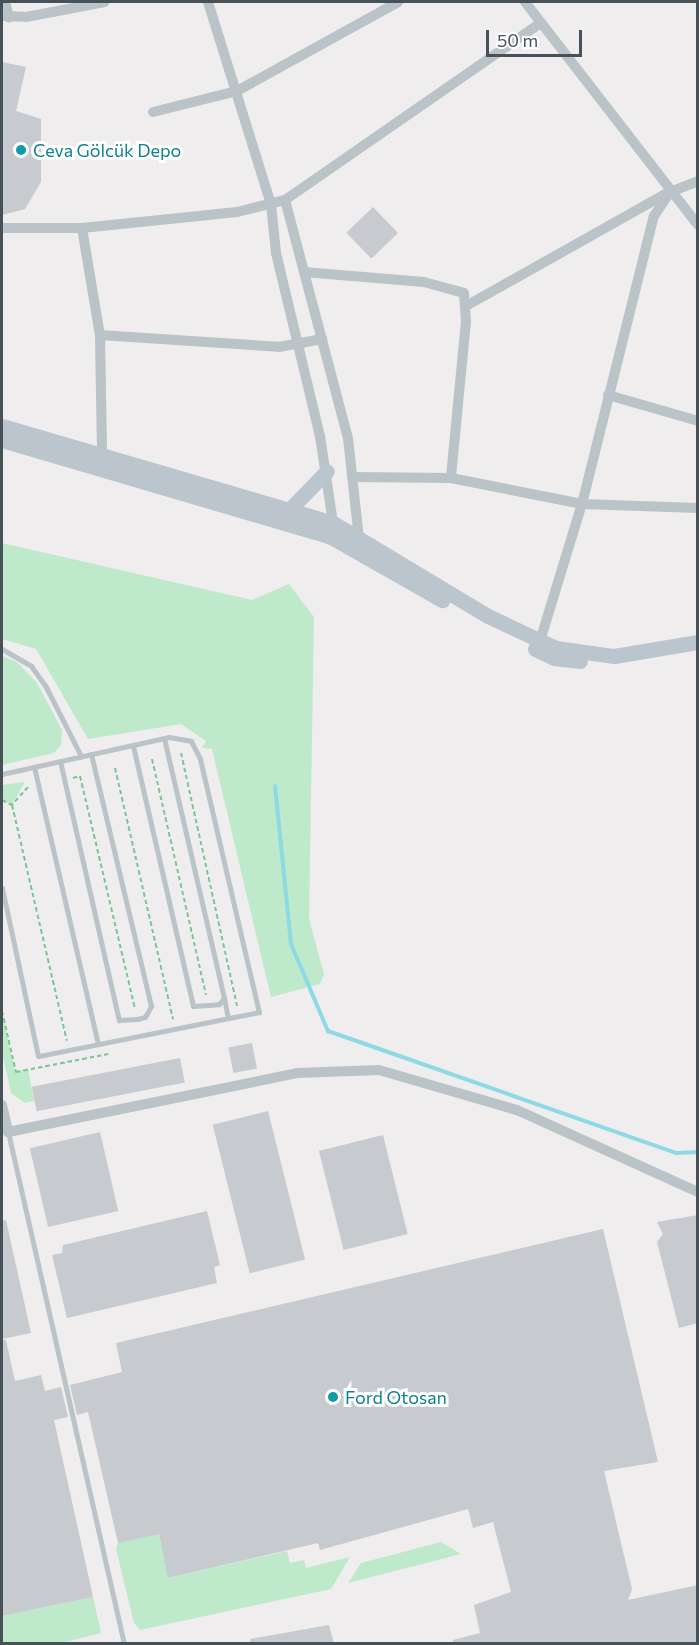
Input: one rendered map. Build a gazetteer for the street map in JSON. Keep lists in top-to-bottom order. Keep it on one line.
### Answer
{"places":["Ceva Gölcük Depo","Ford Otosan"],"scale_bar":"50 m"}
